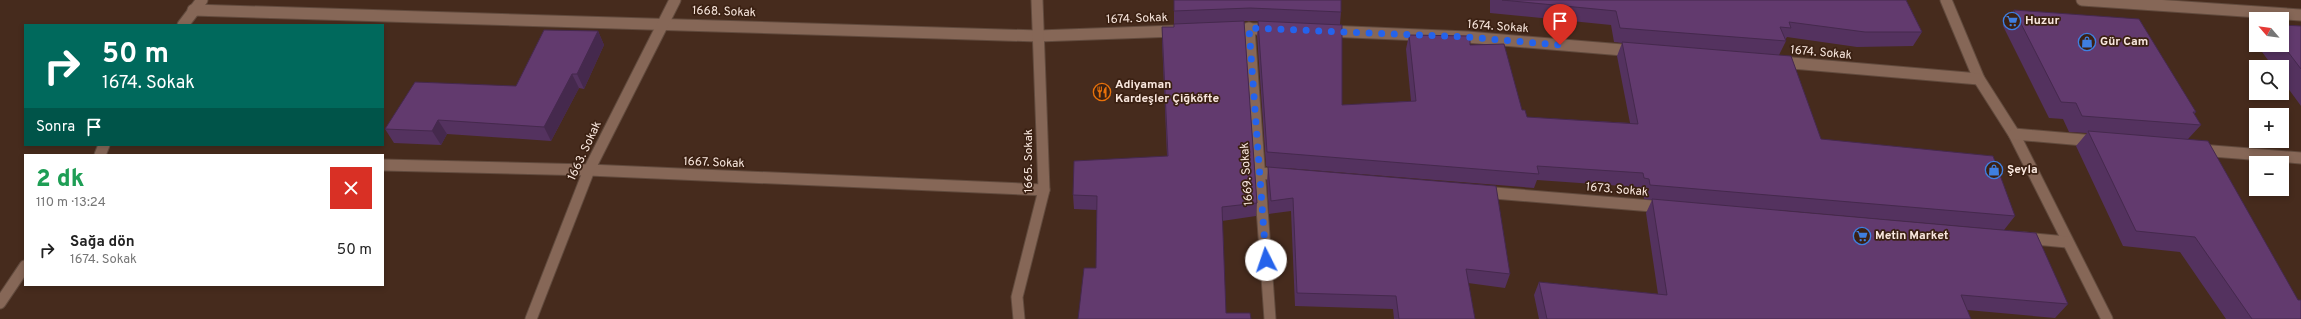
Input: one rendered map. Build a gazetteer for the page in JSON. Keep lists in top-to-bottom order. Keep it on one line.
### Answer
{"streets":{"street":["1668. Sokak","1674. Sokak","1663. Sokak","1665. Sokak","1667. Sokak","1669. Sokak","1673. Sokak"]},"crossings":[["1668. Sokak","1674. Sokak"],["1668. Sokak","1663. Sokak"],["1668. Sokak","1665. Sokak"],["1674. Sokak","1665. Sokak"],["1663. Sokak","1667. Sokak"],["1665. Sokak","1667. Sokak"]],"places":{"supermarket":["Huzur","Metin Market"],"shop":["Gür Cam","Şeyla"],"restaurant":["Adiyaman Kardeşler Çiğköfte"]},"north":"top left","page":{"map_buttons":["+","−"],"turn":["50 m","1674. Sokak"],"then":"Sonra","heading":["2 dk","110 m · 13:24"],"list":[{"name":"Sağa dön","note":"1674. Sokak","value":"50 m"}]}}
